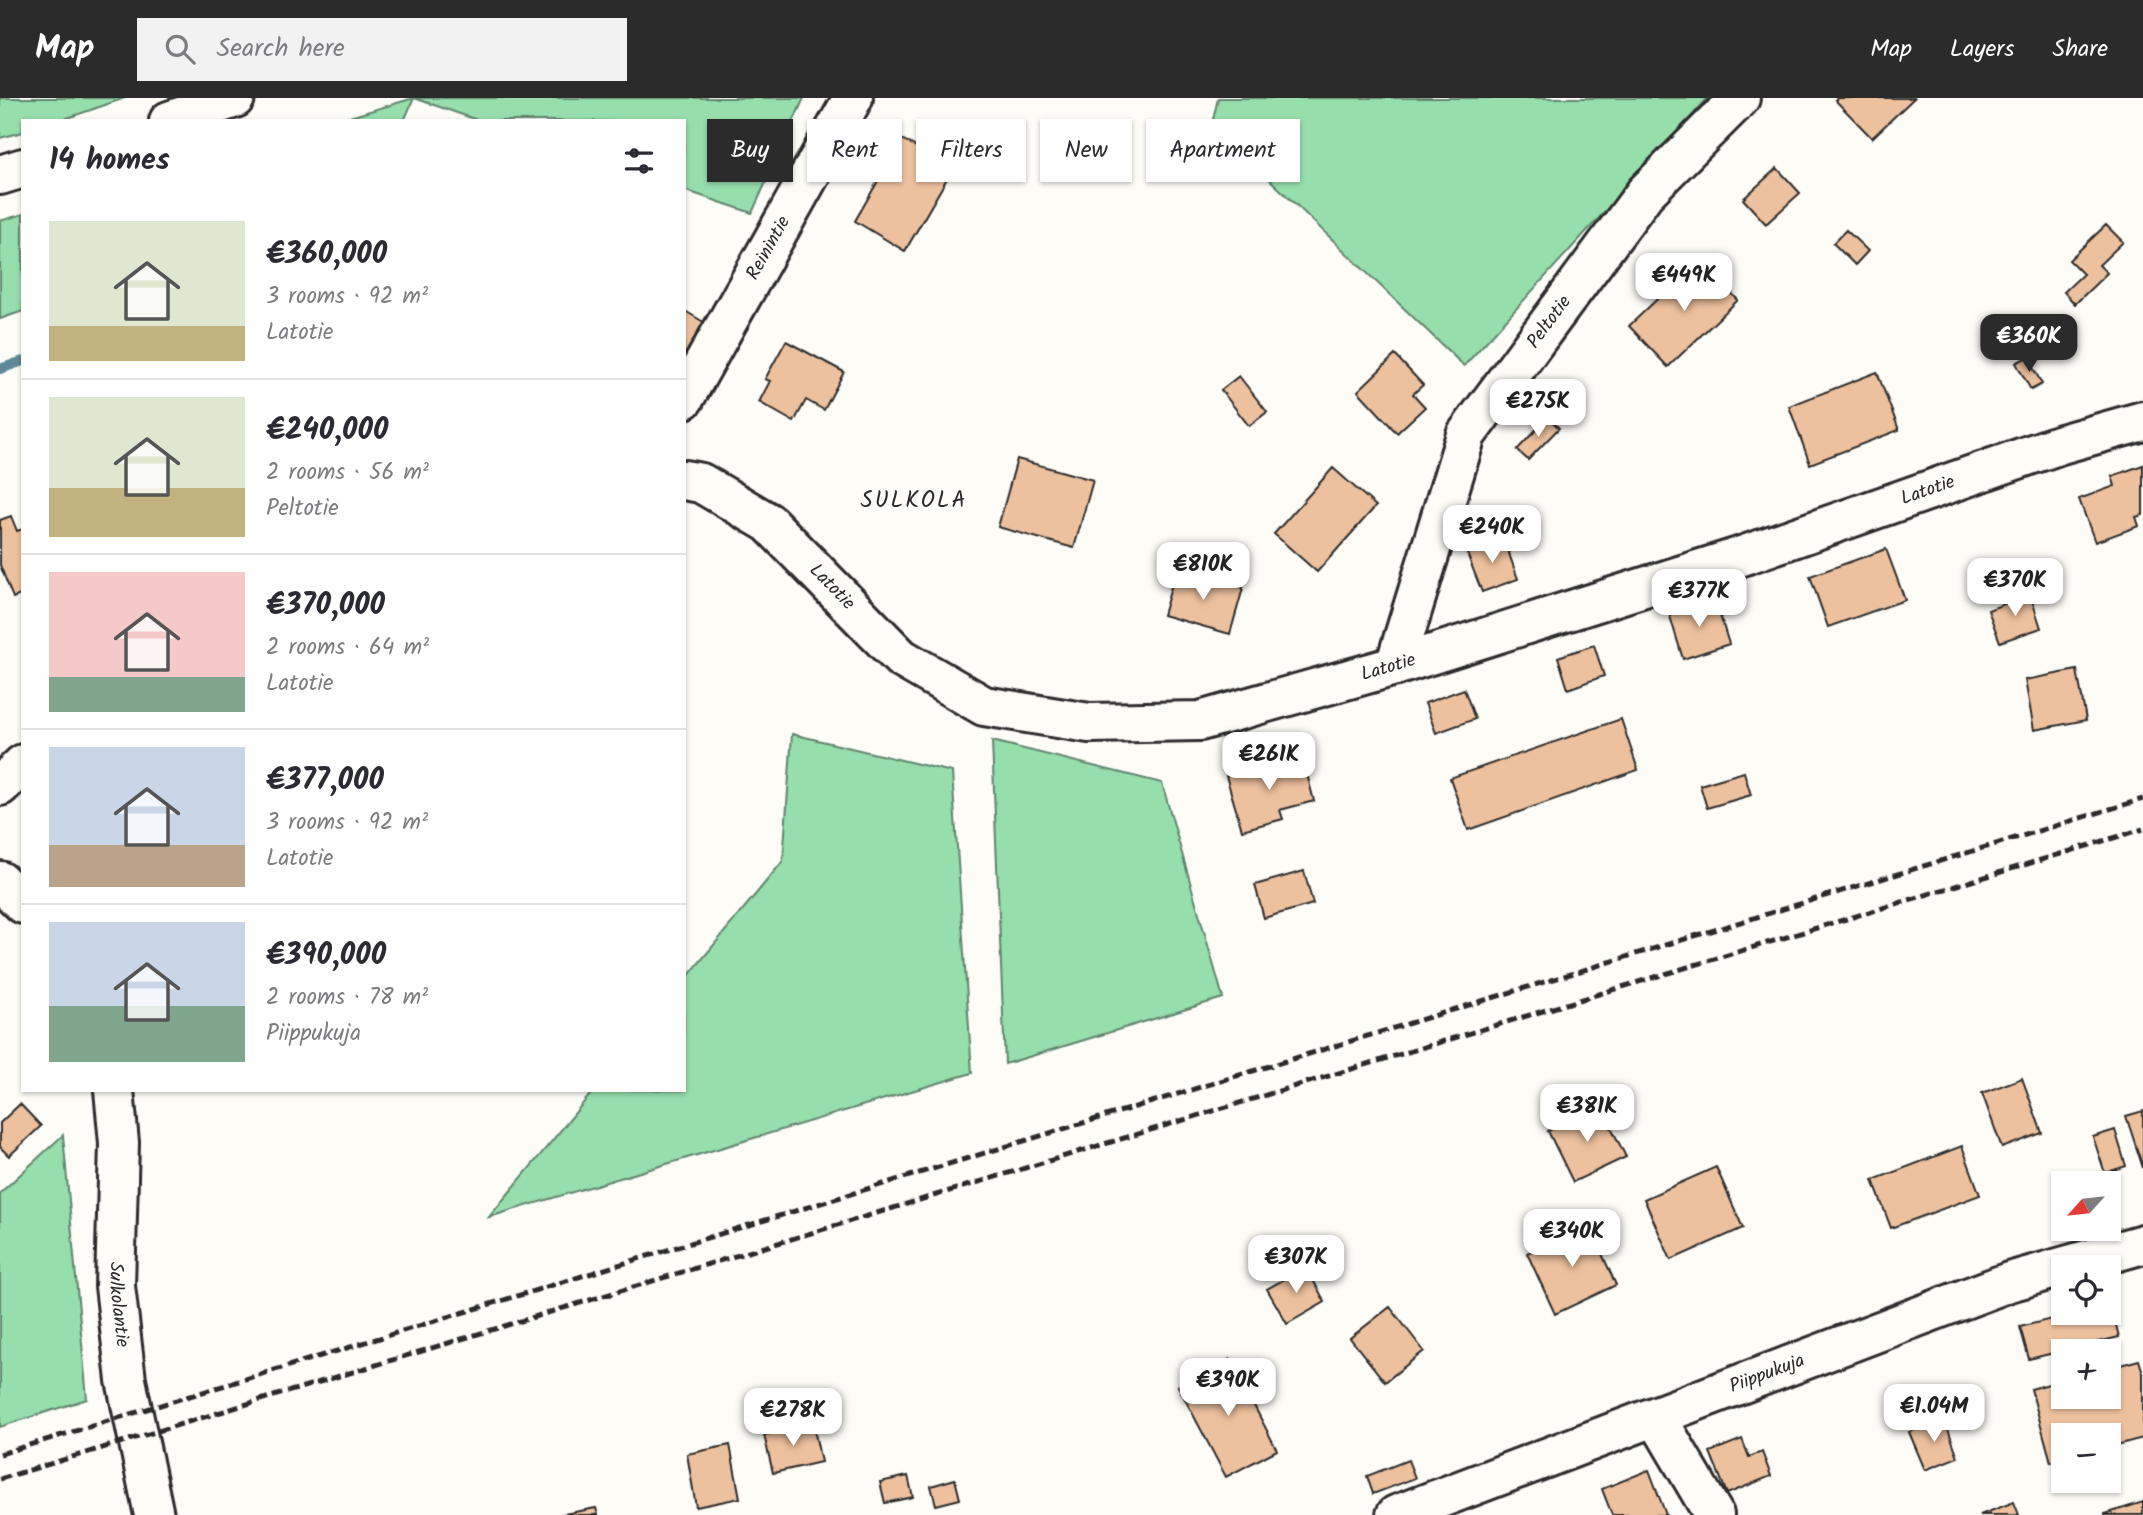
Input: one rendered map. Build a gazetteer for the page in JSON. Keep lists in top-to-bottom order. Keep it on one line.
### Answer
{"streets":{"street":["Reinintie","Peltotie","Latotie","Sulkolantie","Piippukuja"]},"crossings":[["Peltotie","Latotie"]],"districts":["SULKOLA"],"north":"bottom left","page":{"header":"Map","search":"Search here","nav":["Map","Layers","Share"],"chip":["Buy","Rent","Filters","New","Apartment"],"heading":"14 homes","list":[{"name":"€360,000","note":"3 rooms · 92 m² · Latotie"},{"name":"€240,000","note":"2 rooms · 56 m² · Peltotie"},{"name":"€370,000","note":"2 rooms · 64 m² · Latotie"},{"name":"€377,000","note":"3 rooms · 92 m² · Latotie"},{"name":"€390,000","note":"2 rooms · 78 m² · Piippukuja"}],"price":["€449K","€360K","€275K","€240K","€810K","€370K","€377K","€261K","€381K","€340K","€307K","€390K","€1.04M","€278K"],"map_buttons":["+","−"]}}
